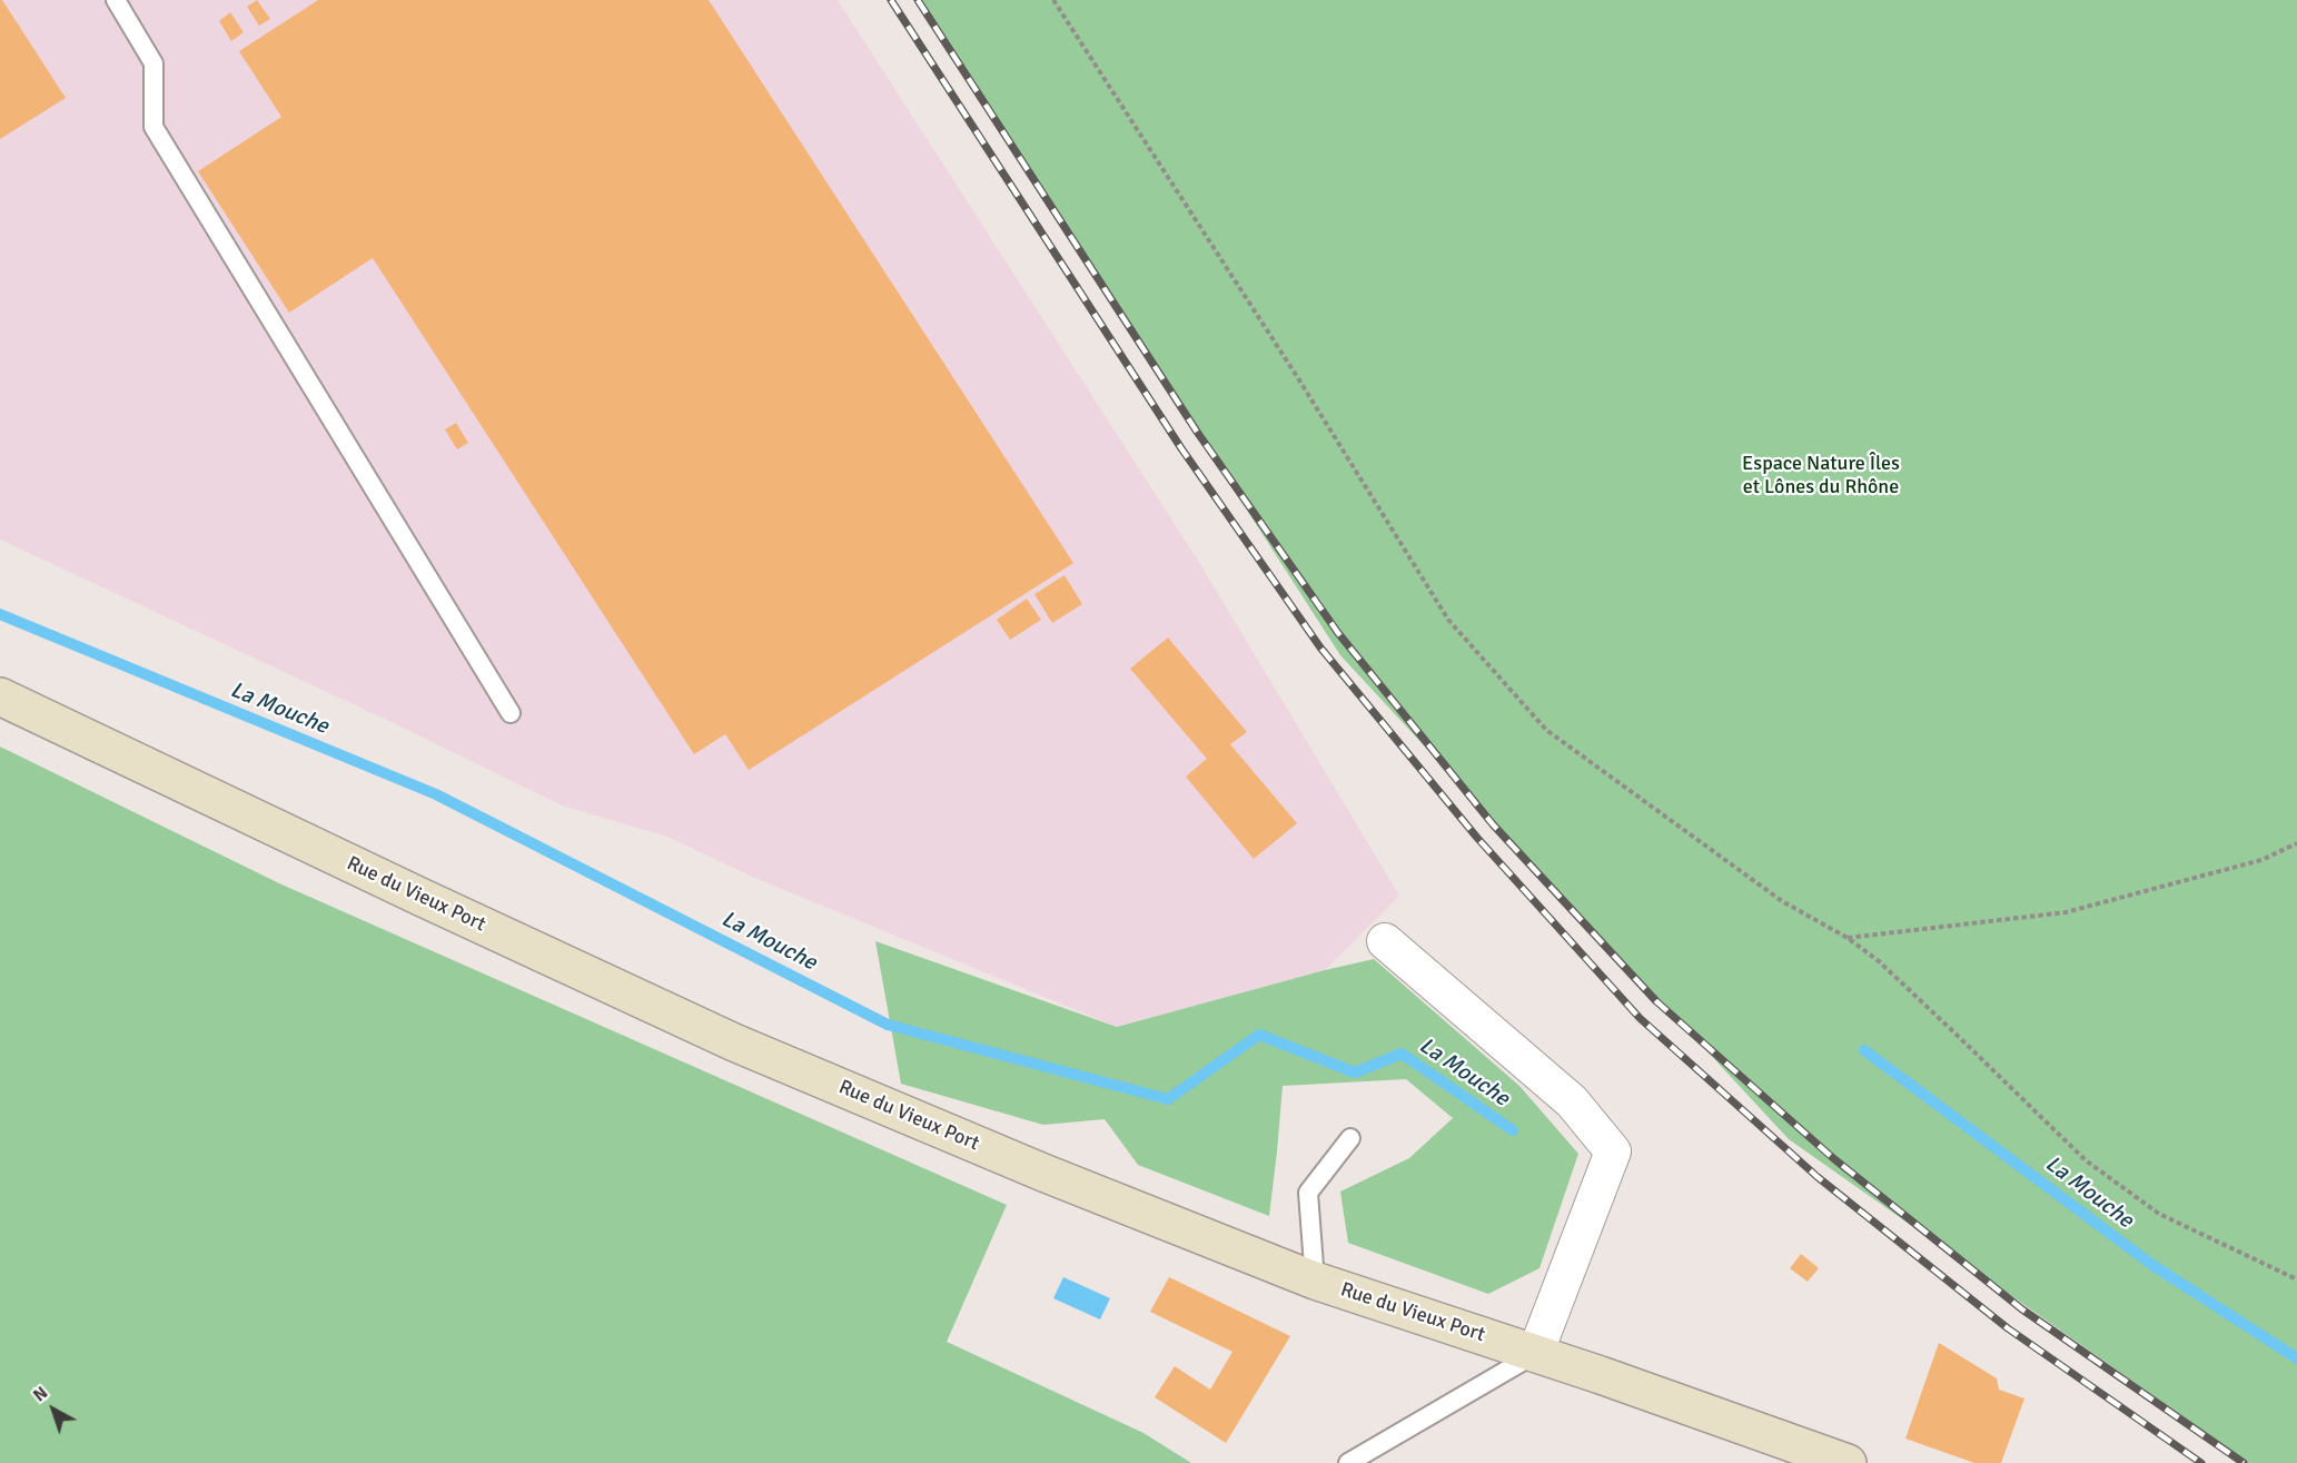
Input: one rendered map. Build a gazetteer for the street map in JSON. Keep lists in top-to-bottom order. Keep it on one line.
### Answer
{"streets":{"main road":["Rue du Vieux Port"]},"water":["La Mouche"],"parks":["Espace Nature Îles et Lônes du Rhône"],"north":"top left"}
